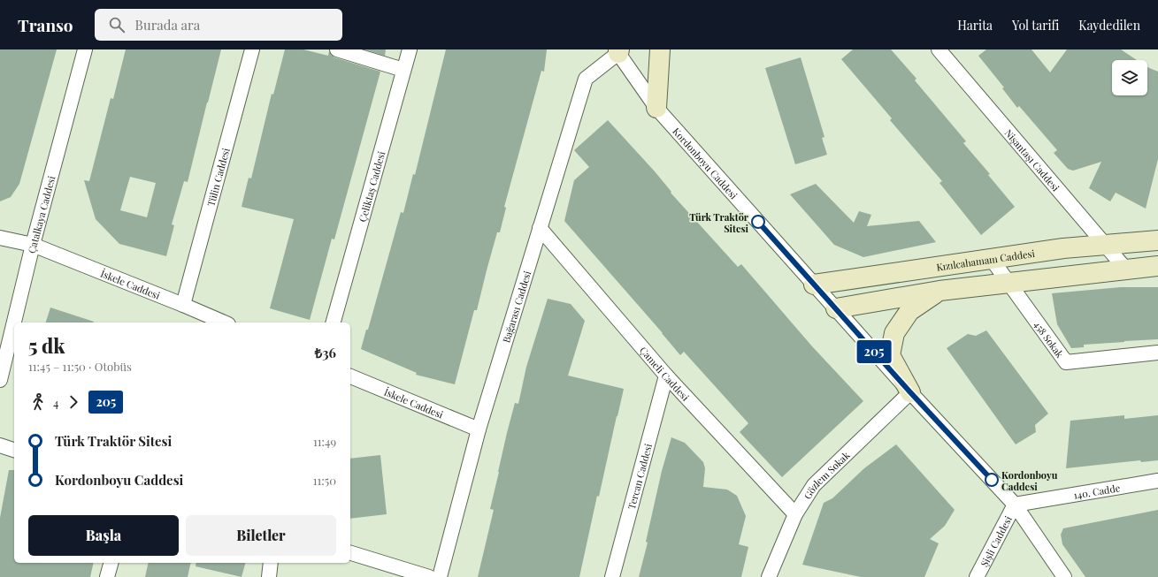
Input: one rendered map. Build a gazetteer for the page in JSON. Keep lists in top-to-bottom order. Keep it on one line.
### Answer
{"streets":{"main road":["Kızılcahamam Caddesi"],"street":["Nişantaşı Caddesi","Kordonboyu Caddesi","Tülin Caddesi","Çeliktaş Caddesi","Çatalkaya Caddesi","İskele Caddesi","Bağarası Caddesi","458 Sokak","Çameli Caddesi","Gözlem Sokak","Tercan Caddesi","140. Cadde","Şişli Caddesi"]},"crossings":[["Nişantaşı Caddesi","Kızılcahamam Caddesi"],["Kordonboyu Caddesi","Kızılcahamam Caddesi"],["Kordonboyu Caddesi","Bağarası Caddesi"],["Kordonboyu Caddesi","Gözlem Sokak"],["Kordonboyu Caddesi","140. Cadde"],["Kordonboyu Caddesi","Şişli Caddesi"],["Tülin Caddesi","İskele Caddesi"],["Çatalkaya Caddesi","İskele Caddesi"],["Kızılcahamam Caddesi","458 Sokak"],["İskele Caddesi","Bağarası Caddesi"],["Bağarası Caddesi","Çameli Caddesi"],["Çameli Caddesi","Gözlem Sokak"],["Çameli Caddesi","Tercan Caddesi"],["140. Cadde","Şişli Caddesi"]],"places":["Türk Traktör Sitesi","Kordonboyu Caddesi"],"lines":["bus line 205"],"page":{"header":"Transo","search":"Burada ara","nav":["Harita","Yol tarifi","Kaydedilen"],"on_map":"205","heading":["5 dk","11:45 – 11:50 · Otobüs","₺36"],"legs":["4","205"],"list":[{"name":"Türk Traktör Sitesi","value":"11:49"},{"name":"Kordonboyu Caddesi","value":"11:50"}],"buttons":["Başla","Biletler"]}}
